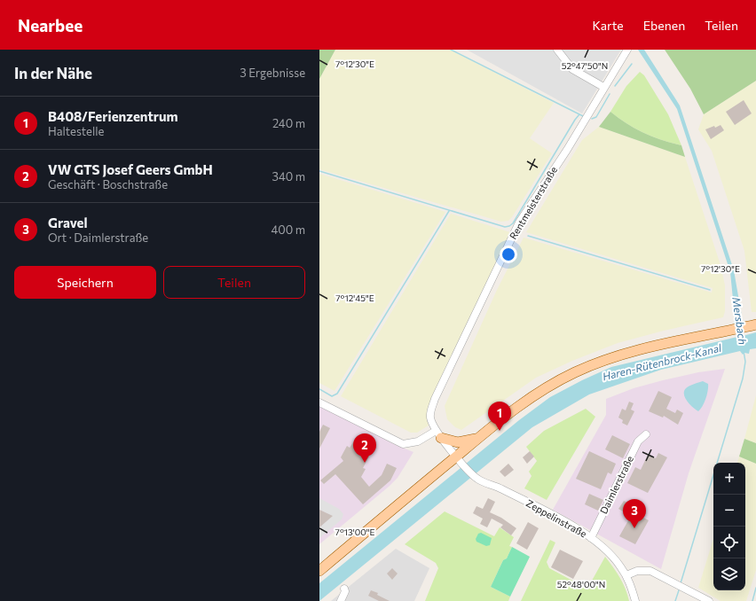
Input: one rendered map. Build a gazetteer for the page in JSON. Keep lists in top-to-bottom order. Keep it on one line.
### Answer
{"streets":{"street":["Rentmeisterstraße","Daimlerstraße","Zeppelinstraße"]},"crossings":[["Rentmeisterstraße","Zeppelinstraße"],["Daimlerstraße","Zeppelinstraße"]],"water":["Mersbach","Haren-Rütenbrock-Kanal"],"page":{"header":"Nearbee","nav":["Karte","Ebenen","Teilen"],"heading":["In der Nähe","3 Ergebnisse"],"list":[{"mark":"1","name":"B408/Ferienzentrum","note":"Haltestelle","value":"240 m"},{"mark":"2","name":"VW GTS Josef Geers GmbH","note":"Geschäft · Boschstraße","value":"340 m"},{"mark":"3","name":"Gravel","note":"Ort · Daimlerstraße","value":"400 m"}],"buttons":["Speichern","Teilen"],"pins":["1","2","3"],"map_buttons":["+","−"]},"coordinates":["7°12'30\"E","52°47'50\"N","7°12'45\"E","7°13'00\"E","52°48'00\"N"]}
